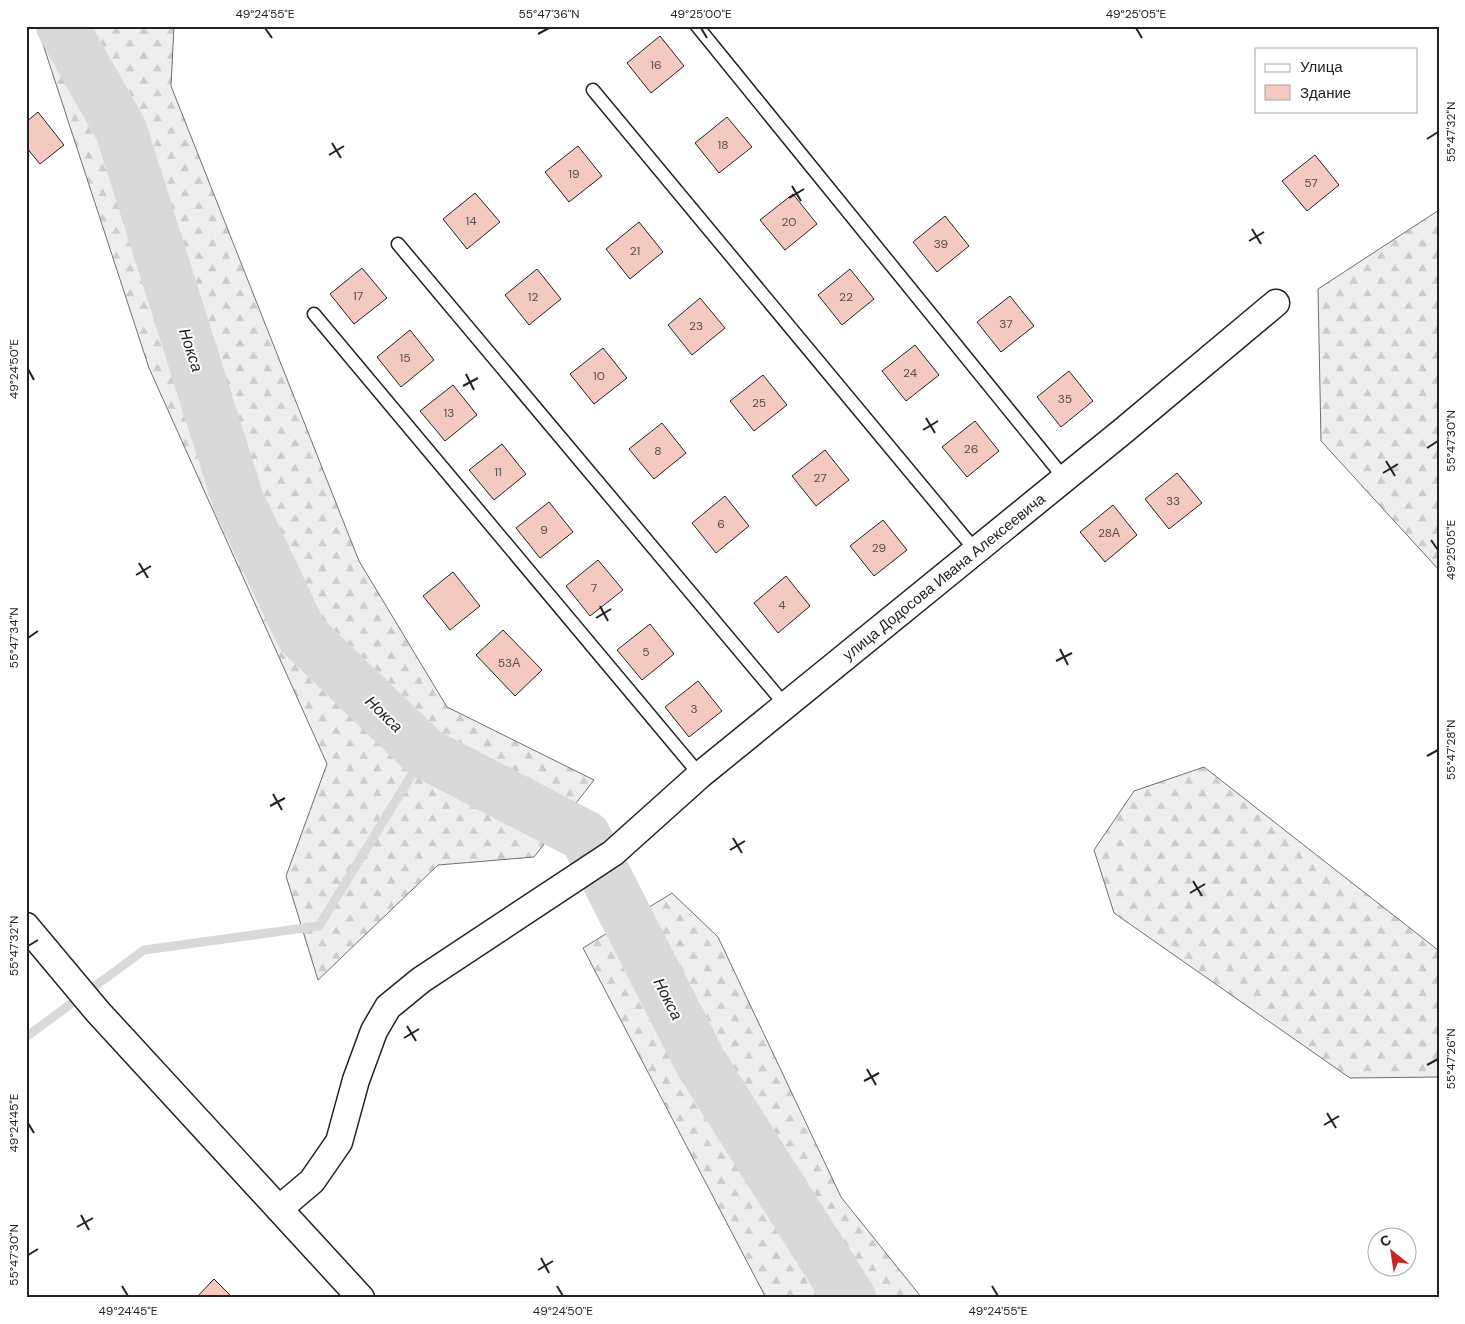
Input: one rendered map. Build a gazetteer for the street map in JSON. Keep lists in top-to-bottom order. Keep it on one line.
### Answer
{"streets":{"street":["улица Додосова Ивана Алексеевича"]},"water":["Нокса"],"house_numbers":["16","18","19","57","14","20","39","21","17","12","22","37","23","15","24","10","35","25","13","26","8","11","27","33","6","9","28А","29","7","4","5","53А","3"],"legend":["Улица","Здание"],"north":"top left","coordinates":["49°24'55\"E","55°47'36\"N","49°25'00\"E","49°25'05\"E","55°47'32\"N","49°24'50\"E","55°47'30\"N","55°47'34\"N","55°47'28\"N","55°47'26\"N","49°24'45\"E"]}
